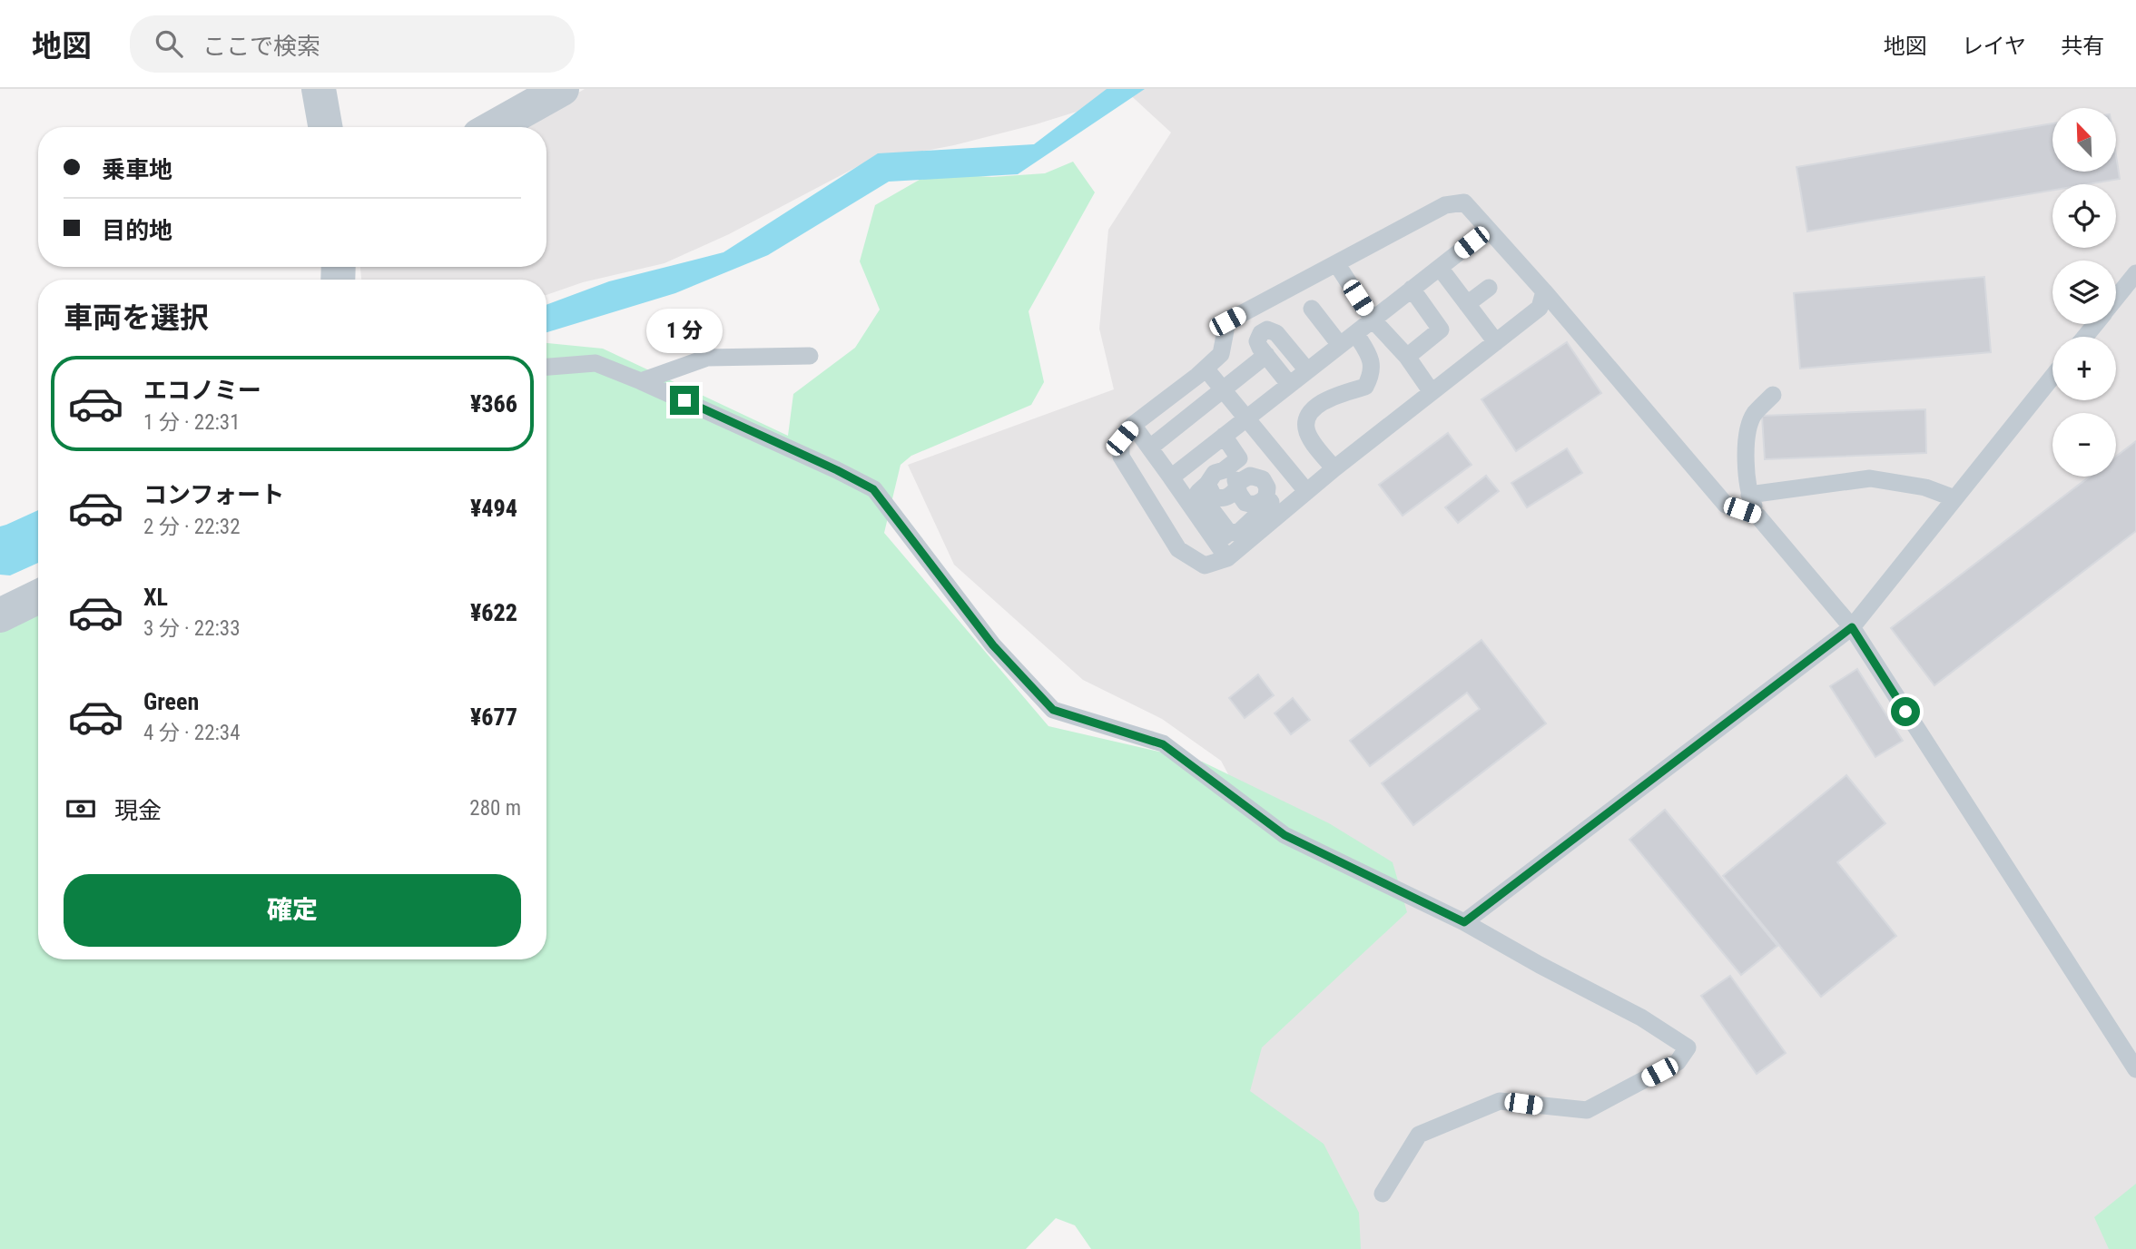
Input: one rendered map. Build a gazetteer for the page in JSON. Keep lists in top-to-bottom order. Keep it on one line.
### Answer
{"north":"top left","page":{"header":"地図","search":"ここで検索","nav":["地図","レイヤ","共有"],"map_buttons":["+","−"],"banner":["乗車地","目的地"],"heading":"車両を選択","bubble":"1 分","list":[{"name":"エコノミー","note":"1 分 · 22:31","value":"¥366"},{"name":"コンフォート","note":"2 分 · 22:32","value":"¥494"},{"name":"XL","note":"3 分 · 22:33","value":"¥622"},{"name":"Green","note":"4 分 · 22:34","value":"¥677"}],"pay":["現金","280 m"],"buttons":"確定"}}
